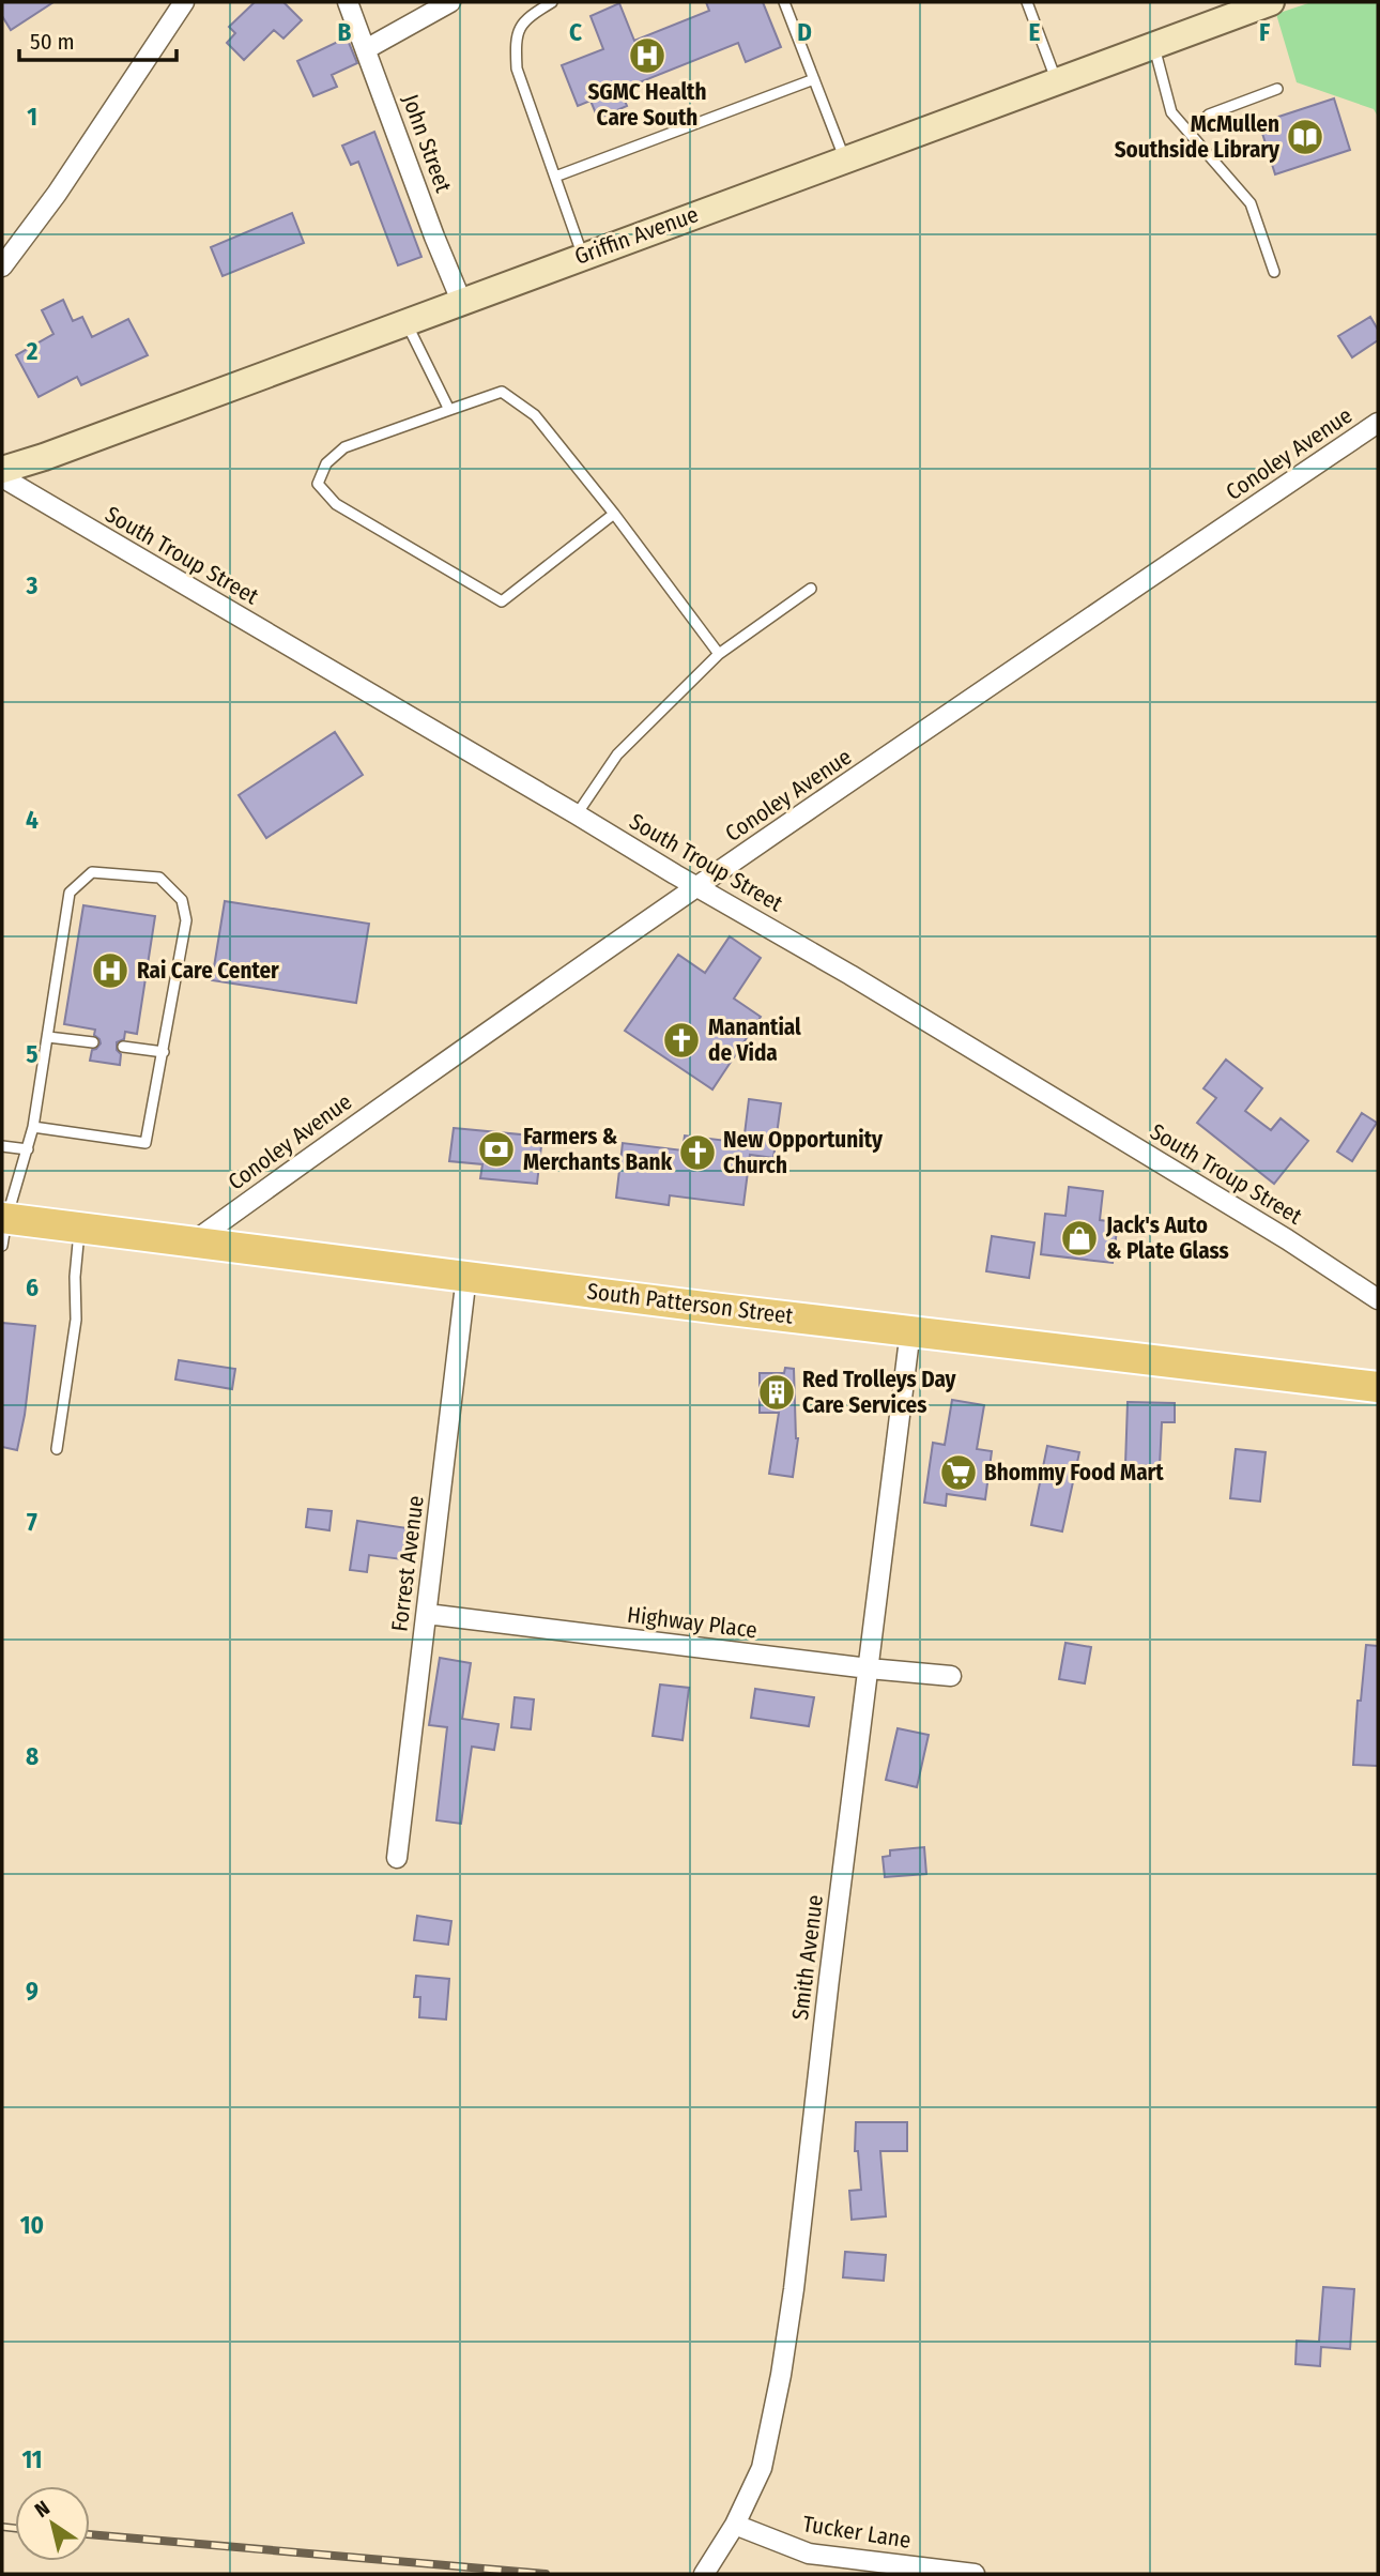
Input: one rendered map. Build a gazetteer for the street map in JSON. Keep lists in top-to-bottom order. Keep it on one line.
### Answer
{"streets":{"main road":["Griffin Avenue","South Patterson Street"],"street":["John Street","Conoley Avenue","South Troup Street","Forrest Avenue","Highway Place","Smith Avenue","Tucker Lane"]},"crossings":[["John Street","Griffin Avenue"],["Conoley Avenue","South Troup Street"],["Conoley Avenue","South Patterson Street"],["South Patterson Street","Forrest Avenue"],["South Patterson Street","Smith Avenue"],["Forrest Avenue","Highway Place"],["Highway Place","Smith Avenue"],["Smith Avenue","Tucker Lane"]],"places":{"hospital":["SGMC Health Care South","Rai Care Center"],"library":["McMullen Southside Library"],"church":["Manantial de Vida","New Opportunity Church"],"bank":["Farmers & Merchants Bank"],"shop":["Jack's Auto & Plate Glass"],"building":["Red Trolleys Day Care Services"],"supermarket":["Bhommy Food Mart"]},"scale_bar":"50 m","north":"top left","grid":{"columns":["B","C","D","E","F"],"rows":["1","2","3","4","5","6","7","8","9","10","11"]}}
